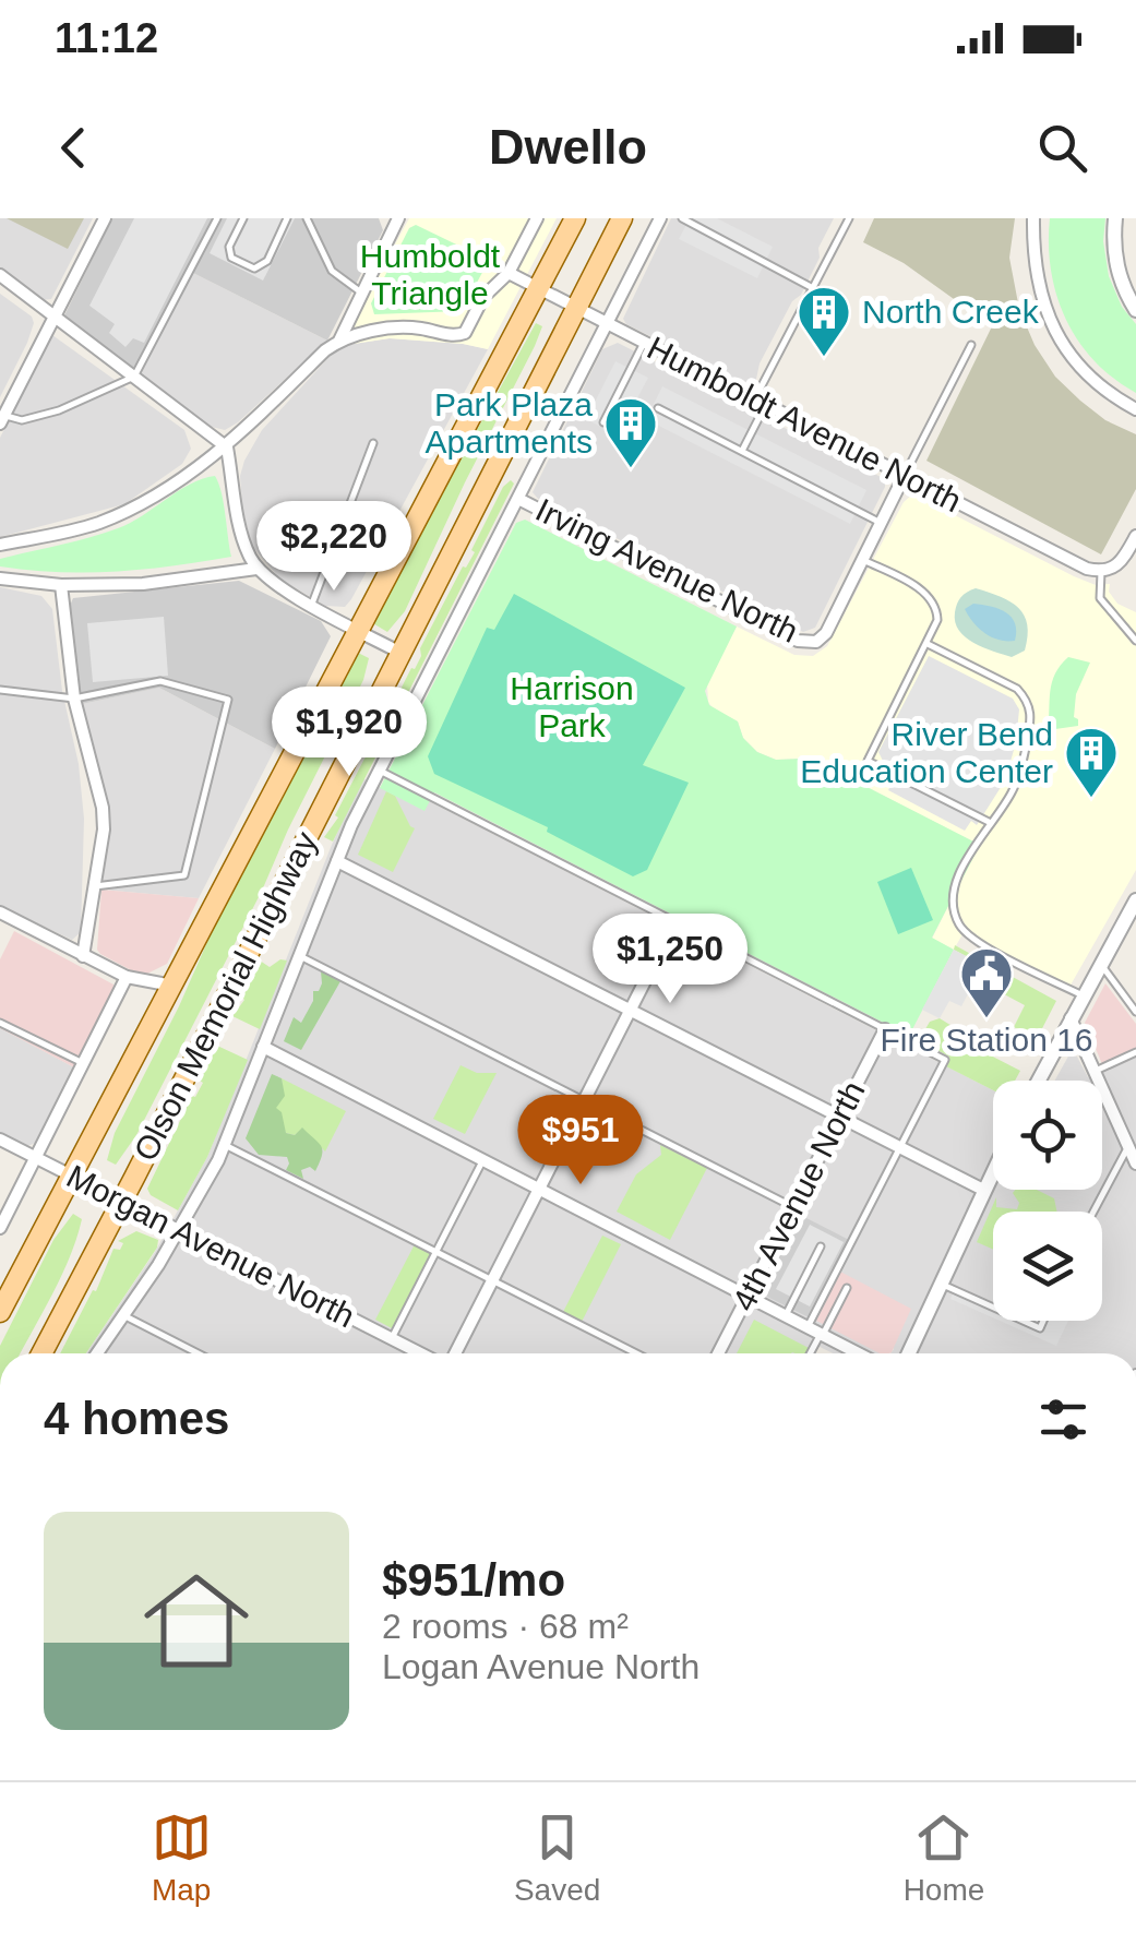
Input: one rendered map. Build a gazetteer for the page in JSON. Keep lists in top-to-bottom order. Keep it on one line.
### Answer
{"streets":{"main road":["Olson Memorial Highway"],"street":["Humboldt Avenue North","Irving Avenue North","4th Avenue North","Morgan Avenue North"]},"crossings":[["Humboldt Avenue North","Olson Memorial Highway"],["Olson Memorial Highway","Morgan Avenue North"]],"parks":["Humboldt Triangle","Harrison Park"],"places":{"building":["North Creek","Park Plaza Apartments","River Bend Education Center"],"public building":["Fire Station 16"]},"page":{"status":"11:12","header":"Dwello","price":["$2,220","$1,920","$1,250","$951"],"heading":"4 homes","list":[{"name":"$951/mo","note":"2 rooms · 68 m² · Logan Avenue North"}],"tabs":["Map","Saved","Home"]}}
